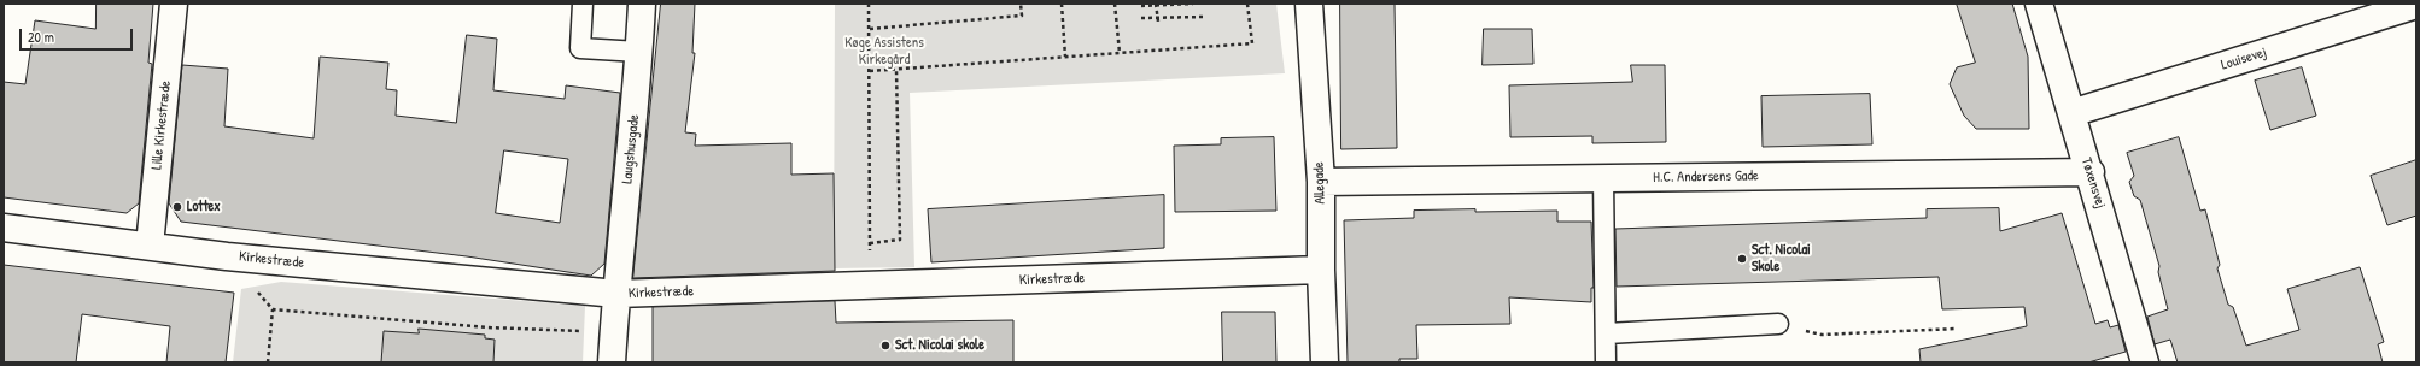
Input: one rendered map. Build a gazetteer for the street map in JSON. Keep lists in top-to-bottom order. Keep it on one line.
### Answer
{"streets":{"street":["Louisevej","Lille Kirkestræde","Laugshusgade","H.C. Andersens Gade","Allegade","Tøxensvej","Kirkestræde"]},"crossings":[["Louisevej","Tøxensvej"],["Lille Kirkestræde","Kirkestræde"],["Laugshusgade","Kirkestræde"],["H.C. Andersens Gade","Allegade"],["H.C. Andersens Gade","Tøxensvej"],["Allegade","Kirkestræde"]],"parks":["Køge Assistens Kirkegård"],"places":["Lottex","Sct. Nicolai Skole","Sct. Nicolai skole"],"scale_bar":"20 m"}
